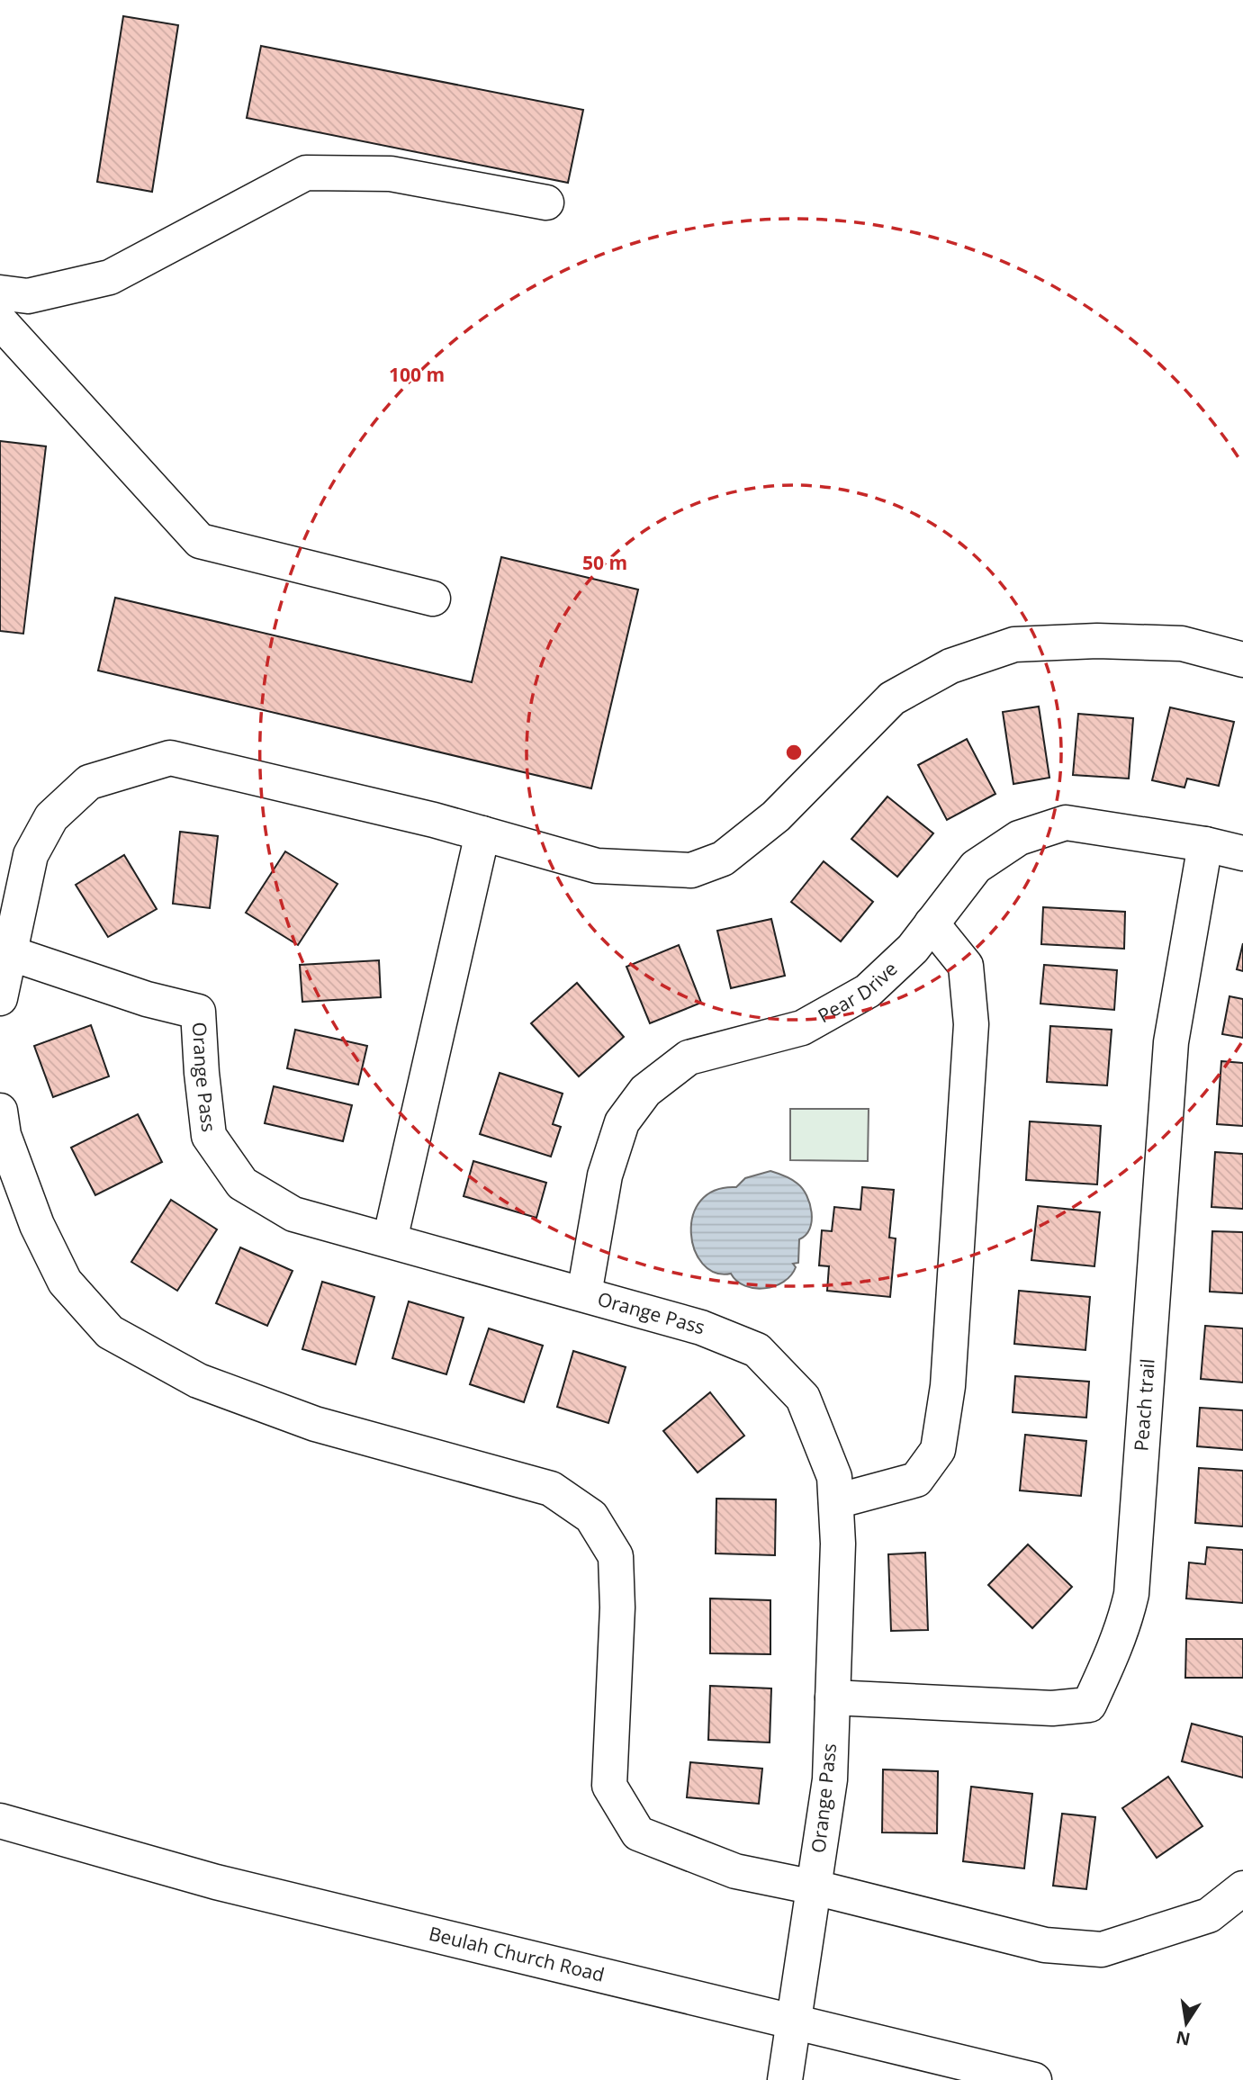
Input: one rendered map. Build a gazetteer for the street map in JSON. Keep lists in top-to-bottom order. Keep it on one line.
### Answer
{"streets":{"street":["Pear Drive","Orange Pass","Peach trail","Beulah Church Road"]},"crossings":[["Pear Drive","Orange Pass"],["Pear Drive","Peach trail"],["Orange Pass","Peach trail"],["Orange Pass","Beulah Church Road"]],"north":"bottom","rings":["100 m","50 m"]}
